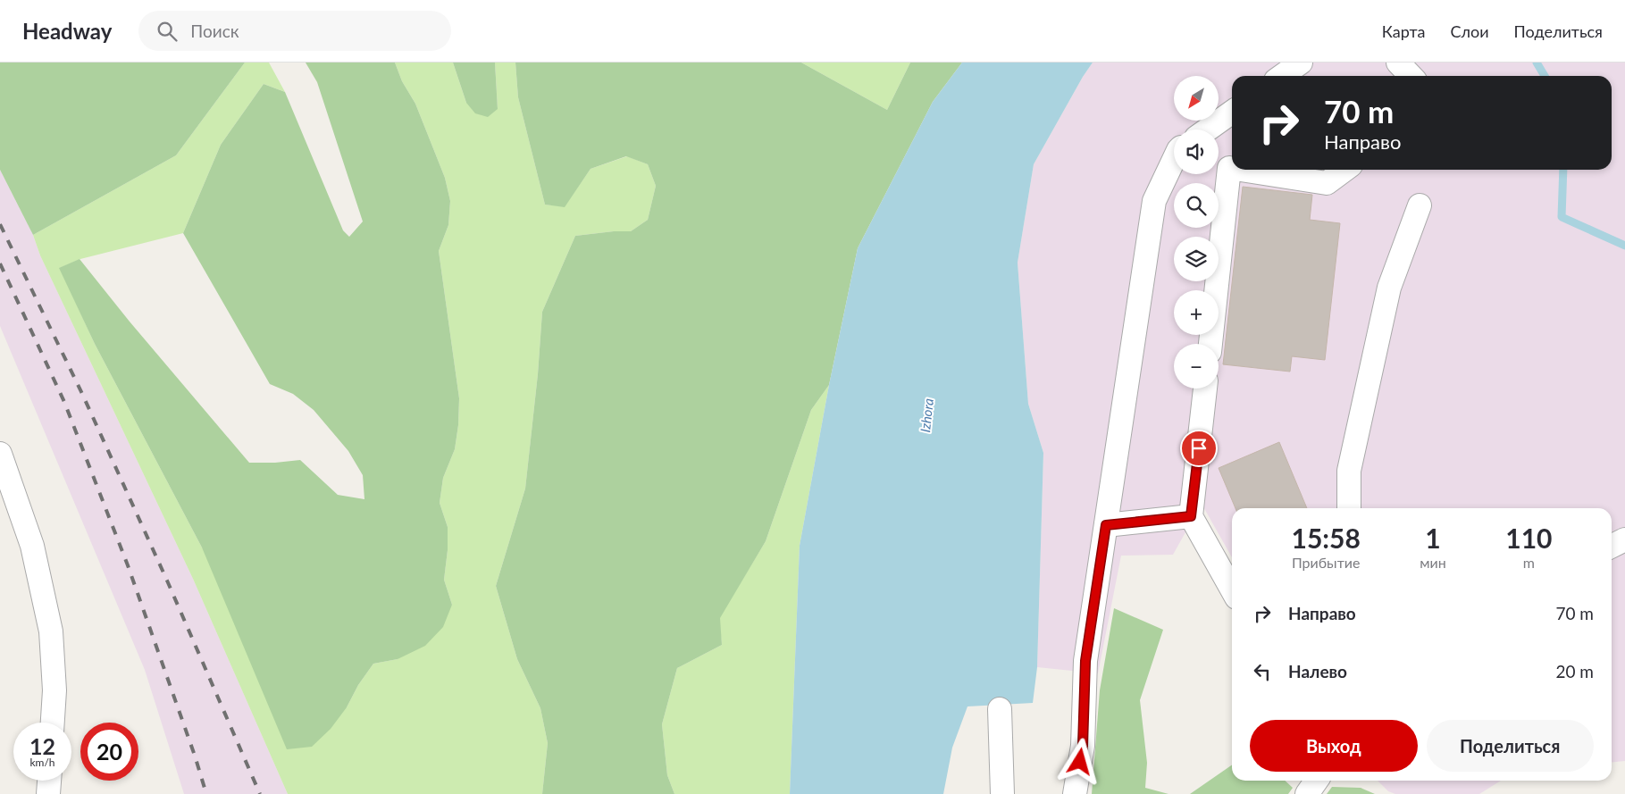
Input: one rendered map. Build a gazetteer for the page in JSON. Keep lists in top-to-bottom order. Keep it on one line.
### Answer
{"water":["Izhora"],"north":"bottom left","page":{"header":"Headway","search":"Поиск","nav":["Карта","Слои","Поделиться"],"map_buttons":["+","−"],"turn":["70 m","Направо"],"eta":["15:58","Прибытие","1","мин","110","m"],"list":[{"name":"Направо","value":"70 m"},{"name":"Налево","value":"20 m"}],"buttons":["Выход","Поделиться"],"speed":"12 km/h","limit":"20"}}
